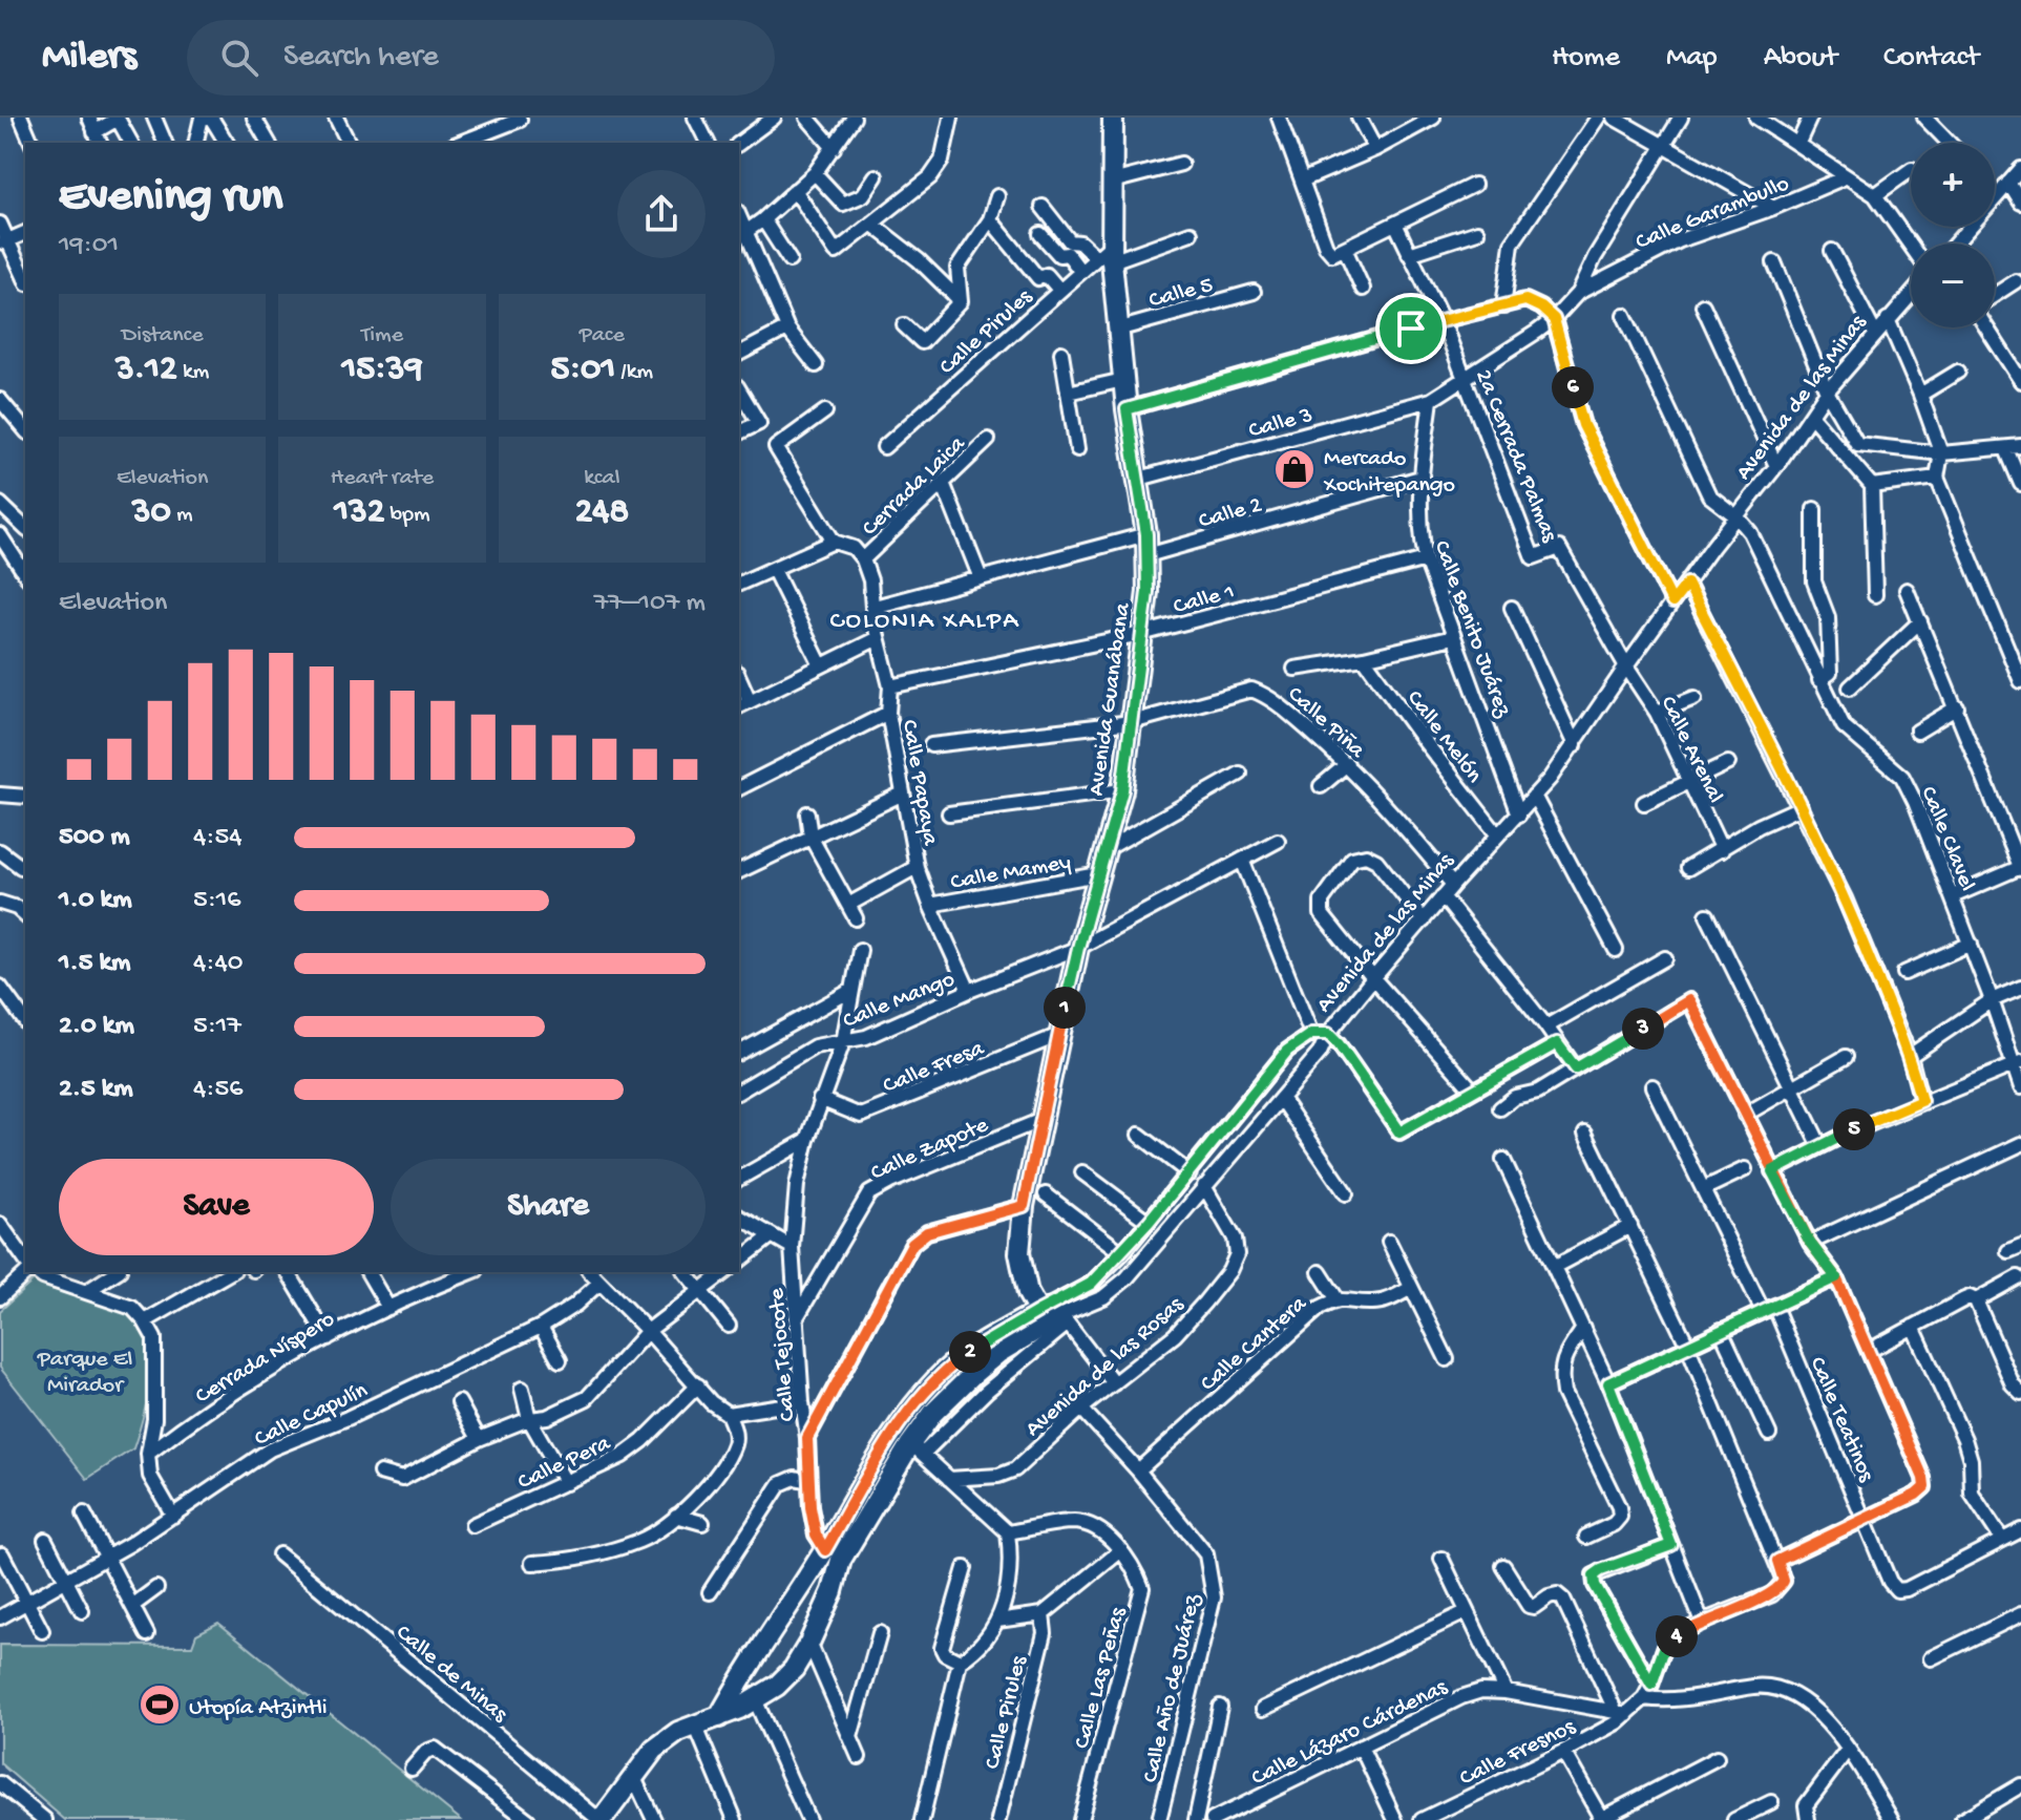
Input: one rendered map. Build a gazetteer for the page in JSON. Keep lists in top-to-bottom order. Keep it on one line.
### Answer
{"streets":{"street":["Calle Garambullo","Calle 5","Calle Pirules","Avenida de las Minas","Calle 3","2a Cerrada Palmas","Cerrada Laica","Calle 2","Calle 1","Calle Benito Juárez","Avenida Guanábana","Calle Piña","Calle Melón","Calle Arenal","Calle Papaya","Calle Clavel","Calle Mamey","Calle Mango","Calle Fresa","Calle Zapote","Calle Cantera","Cerrada Níspero","Calle Tejocote","Avenida de las Rosas","Calle Capulín","Calle Teatinos","Calle Pera","Calle de Minas","Calle Las Peñas","Calle Año de Juárez","Calle Lázaro Cárdenas","Calle Fresnos"]},"crossings":[["Calle Garambullo","Calle 3"],["Calle Garambullo","2a Cerrada Palmas"],["Calle Garambullo","Calle Benito Juárez"],["Calle 5","Avenida Guanábana"],["Calle Pirules","Avenida Guanábana"],["Avenida de las Minas","2a Cerrada Palmas"],["Avenida de las Minas","Calle Benito Juárez"],["Avenida de las Minas","Avenida Guanábana"],["Avenida de las Minas","Calle Piña"],["Avenida de las Minas","Calle Melón"],["Avenida de las Minas","Calle Arenal"],["Avenida de las Minas","Calle Clavel"],["Avenida de las Minas","Calle Tejocote"],["Avenida de las Minas","Avenida de las Rosas"],["Avenida de las Minas","Calle de Minas"],["Calle 3","Calle Benito Juárez"],["Calle 3","Avenida Guanábana"],["2a Cerrada Palmas","Calle Arenal"],["Cerrada Laica","Calle Papaya"],["Calle 2","Calle Benito Juárez"],["Calle 2","Avenida Guanábana"],["Calle 1","Calle Benito Juárez"],["Calle 1","Avenida Guanábana"],["Calle 1","Calle Papaya"],["Avenida Guanábana","Calle Piña"],["Avenida Guanábana","Calle Mamey"],["Avenida Guanábana","Calle Mango"],["Avenida Guanábana","Calle Fresa"],["Avenida Guanábana","Calle Zapote"],["Calle Papaya","Calle Mamey"],["Calle Papaya","Calle Mango"],["Calle Mango","Calle Tejocote"],["Calle Fresa","Calle Tejocote"],["Calle Zapote","Calle Tejocote"],["Calle Cantera","Calle Año de Juárez"],["Avenida de las Rosas","Calle Año de Juárez"],["Calle Lázaro Cárdenas","Calle Fresnos"]],"districts":["COLONIA XALPA"],"parks":["Parque El Mirador"],"places":{"shop":["Mercado Xochitepango"],"sports":["Utopía Atzintli"]},"page":{"header":"Milers","search":"Search here","nav":["Home","Map","About","Contact"],"map_buttons":["+","−"],"heading":["Evening run","19:01"],"stats":[["Distance","3.12 km"],["Time","15:39"],["Pace","5:01 /km"],["Elevation","30 m"],["Heart rate","132 bpm"],["kcal","248"]],"pins":["6","1","3","5","2","4"],"chart":["Elevation","77–107 m"],"list":[{"name":"500 m","note":"4:54"},{"name":"1.0 km","note":"5:16"},{"name":"1.5 km","note":"4:40"},{"name":"2.0 km","note":"5:17"},{"name":"2.5 km","note":"4:56"}],"buttons":["Save","Share"]}}
